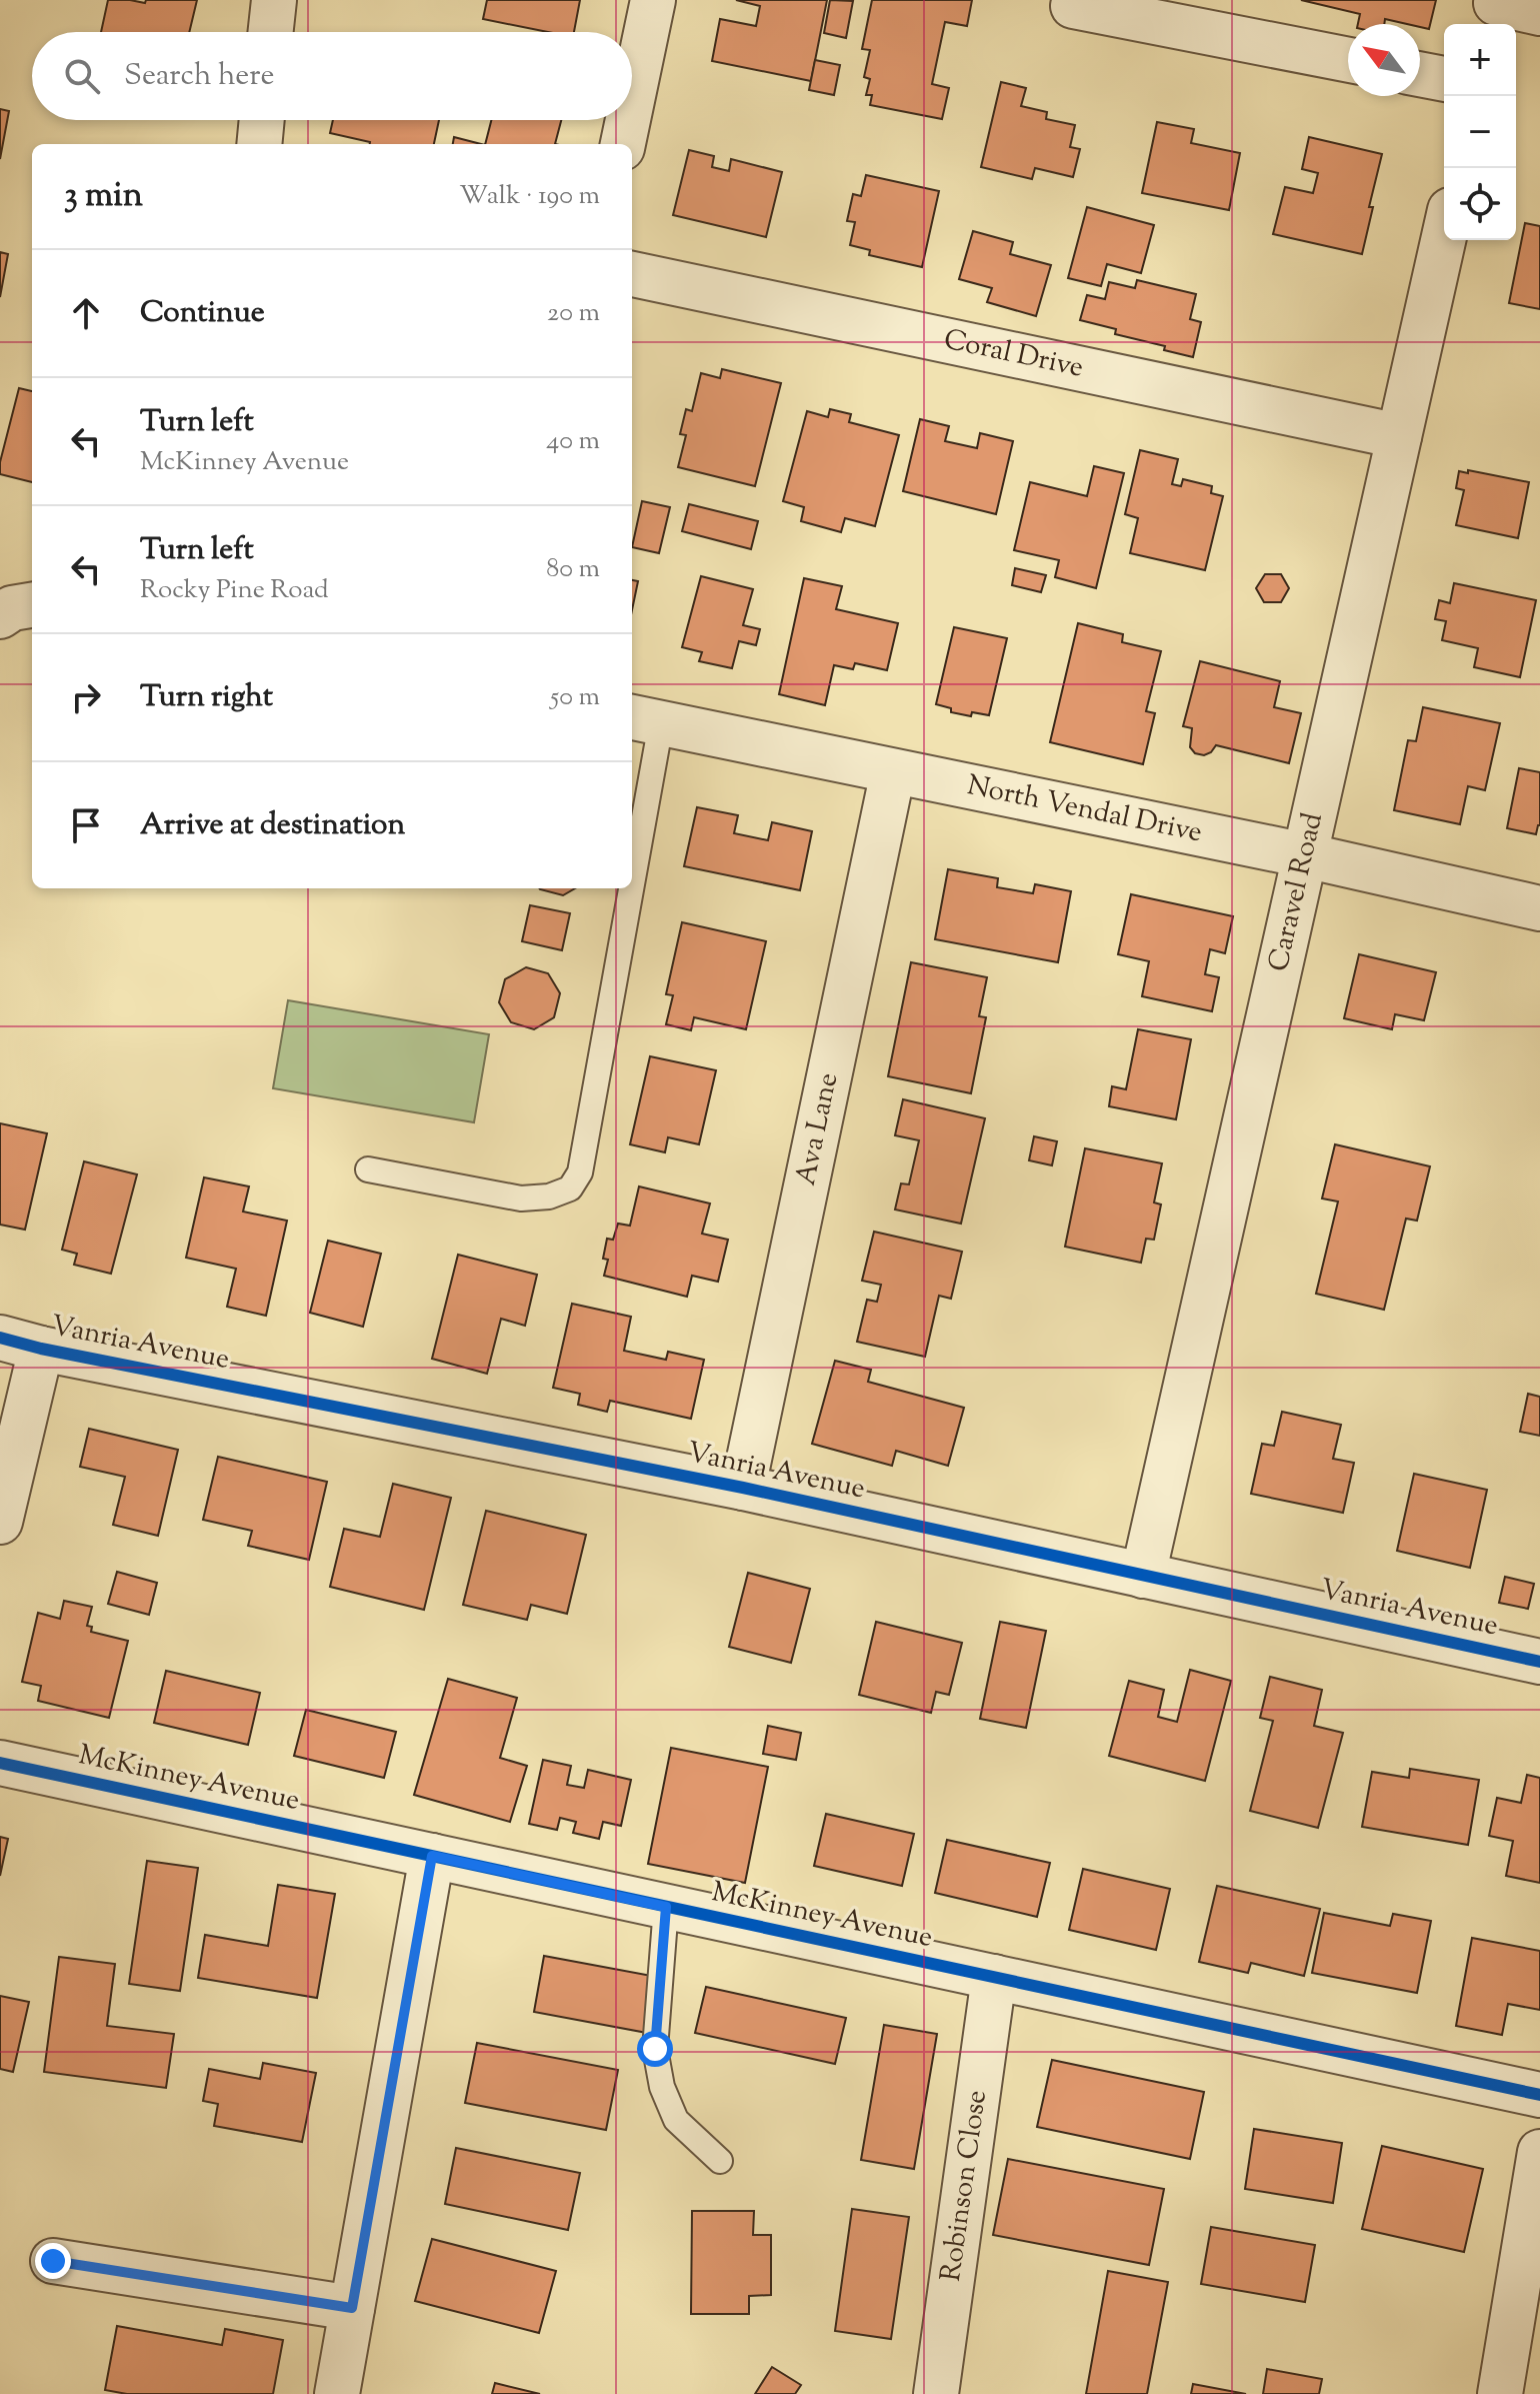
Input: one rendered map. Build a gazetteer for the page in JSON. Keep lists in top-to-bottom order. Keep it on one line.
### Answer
{"streets":{"street":["Coral Drive","North Vendal Drive","Caravel Road","Ava Lane","Vanria Avenue","McKinney Avenue","Robinson Close"]},"crossings":[["Coral Drive","Caravel Road"],["North Vendal Drive","Caravel Road"],["North Vendal Drive","Ava Lane"],["Caravel Road","Vanria Avenue"],["Ava Lane","Vanria Avenue"],["McKinney Avenue","Robinson Close"]],"north":"top left","page":{"map_buttons":["+","−"],"search":"Search here","heading":["3 min","Walk · 190 m"],"list":[["Continue","20 m"],["Turn left","McKinney Avenue","40 m"],["Turn left","Rocky Pine Road","80 m"],["Turn right","50 m"],"Arrive at destination"]}}
